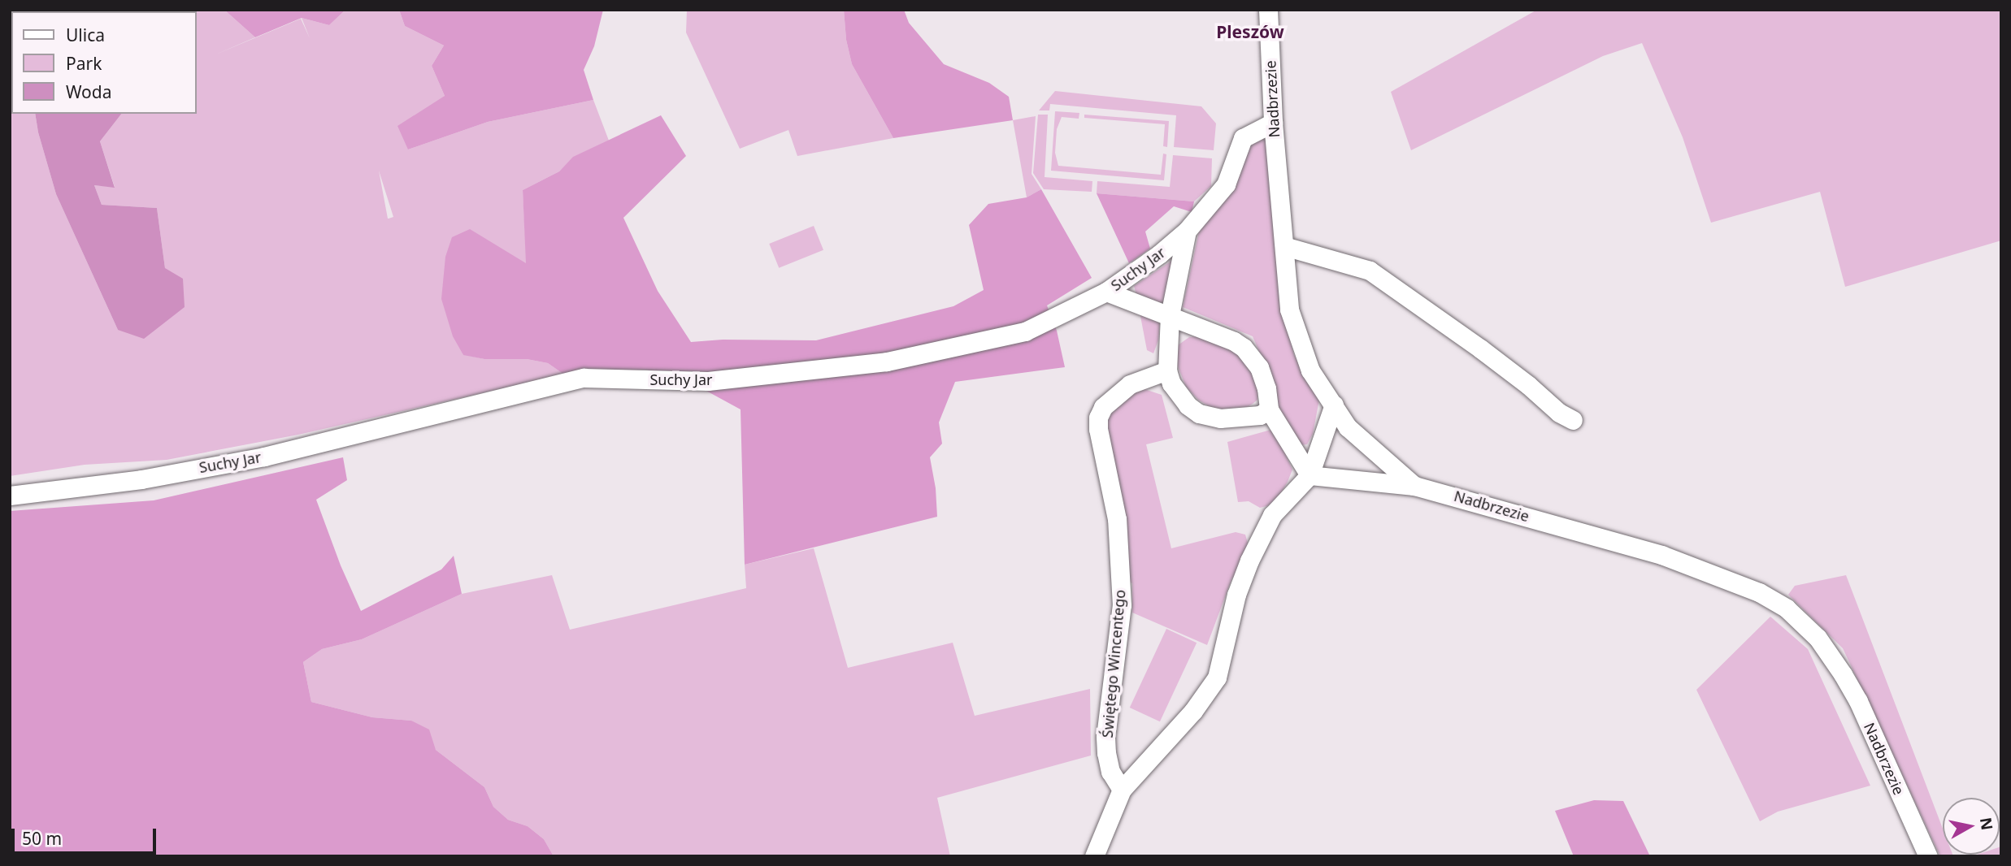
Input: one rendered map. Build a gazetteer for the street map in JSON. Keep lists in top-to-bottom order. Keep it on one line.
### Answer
{"streets":{"street":["Nadbrzezie","Suchy Jar","Świętego Wincentego"]},"crossings":[["Nadbrzezie","Suchy Jar"]],"districts":["Pleszów"],"legend":["Ulica","Park","Woda"],"scale_bar":"50 m","north":"right"}
